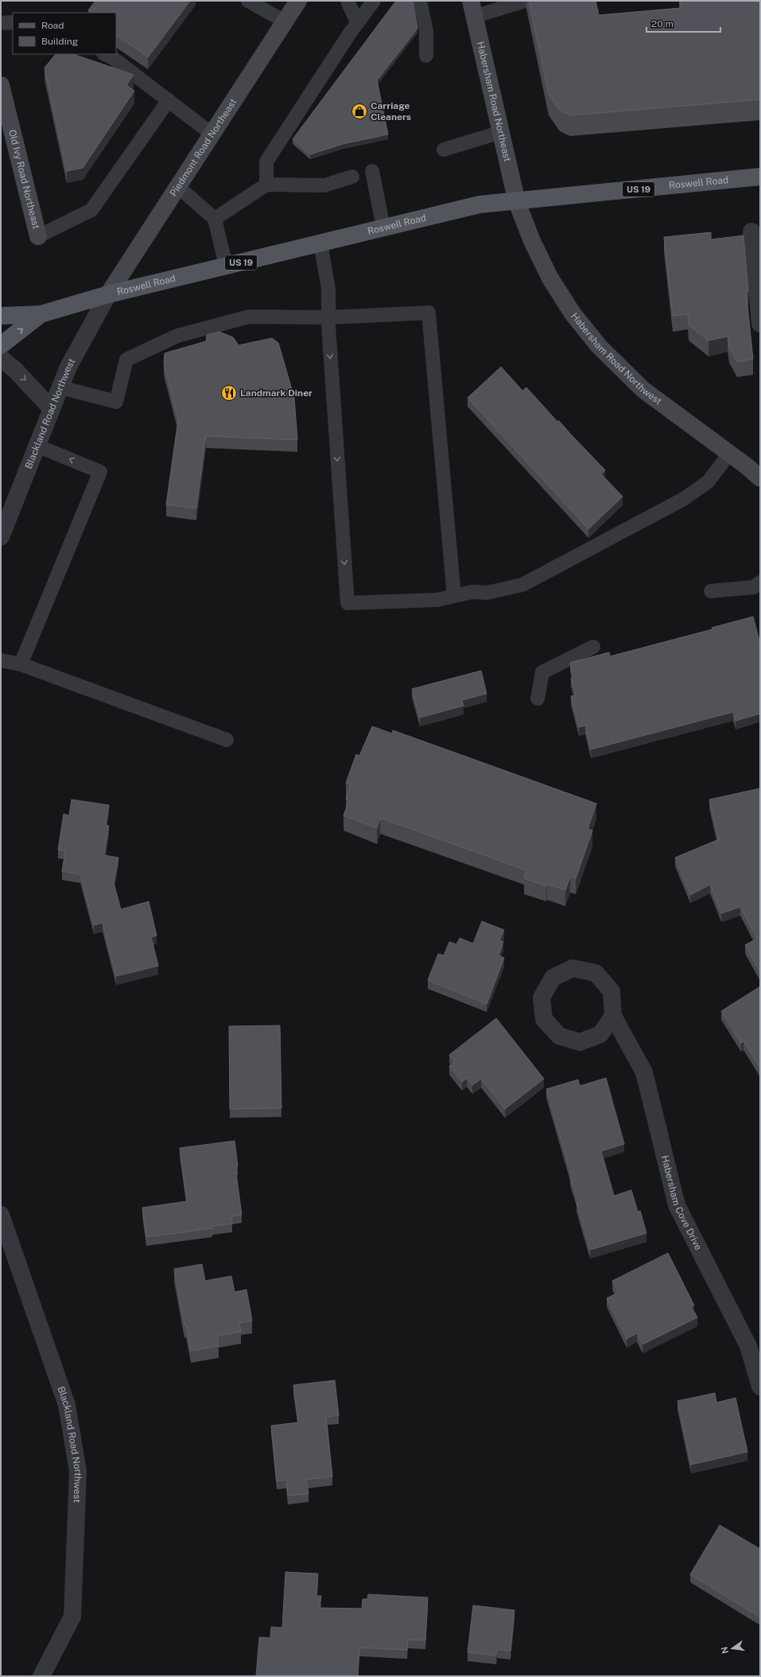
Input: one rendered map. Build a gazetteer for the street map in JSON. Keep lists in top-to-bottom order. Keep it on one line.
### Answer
{"streets":{"main road":["Roswell Road","US 19"],"street":["Habersham Road Northeast","Piedmont Road Northeast","Old Ivy Road Northeast","Habersham Road Northwest","Blackland Road Northwest","Habersham Cove Drive"]},"crossings":[["Habersham Road Northeast","Roswell Road"],["Habersham Road Northeast","Habersham Road Northwest"],["Piedmont Road Northeast","Roswell Road"],["Piedmont Road Northeast","Blackland Road Northwest"],["Roswell Road","Habersham Road Northwest"],["Roswell Road","Blackland Road Northwest"]],"places":{"shop":["Carriage Cleaners"],"restaurant":["Landmark Diner"]},"legend":["Road","Building"],"scale_bar":"20 m","north":"left"}
